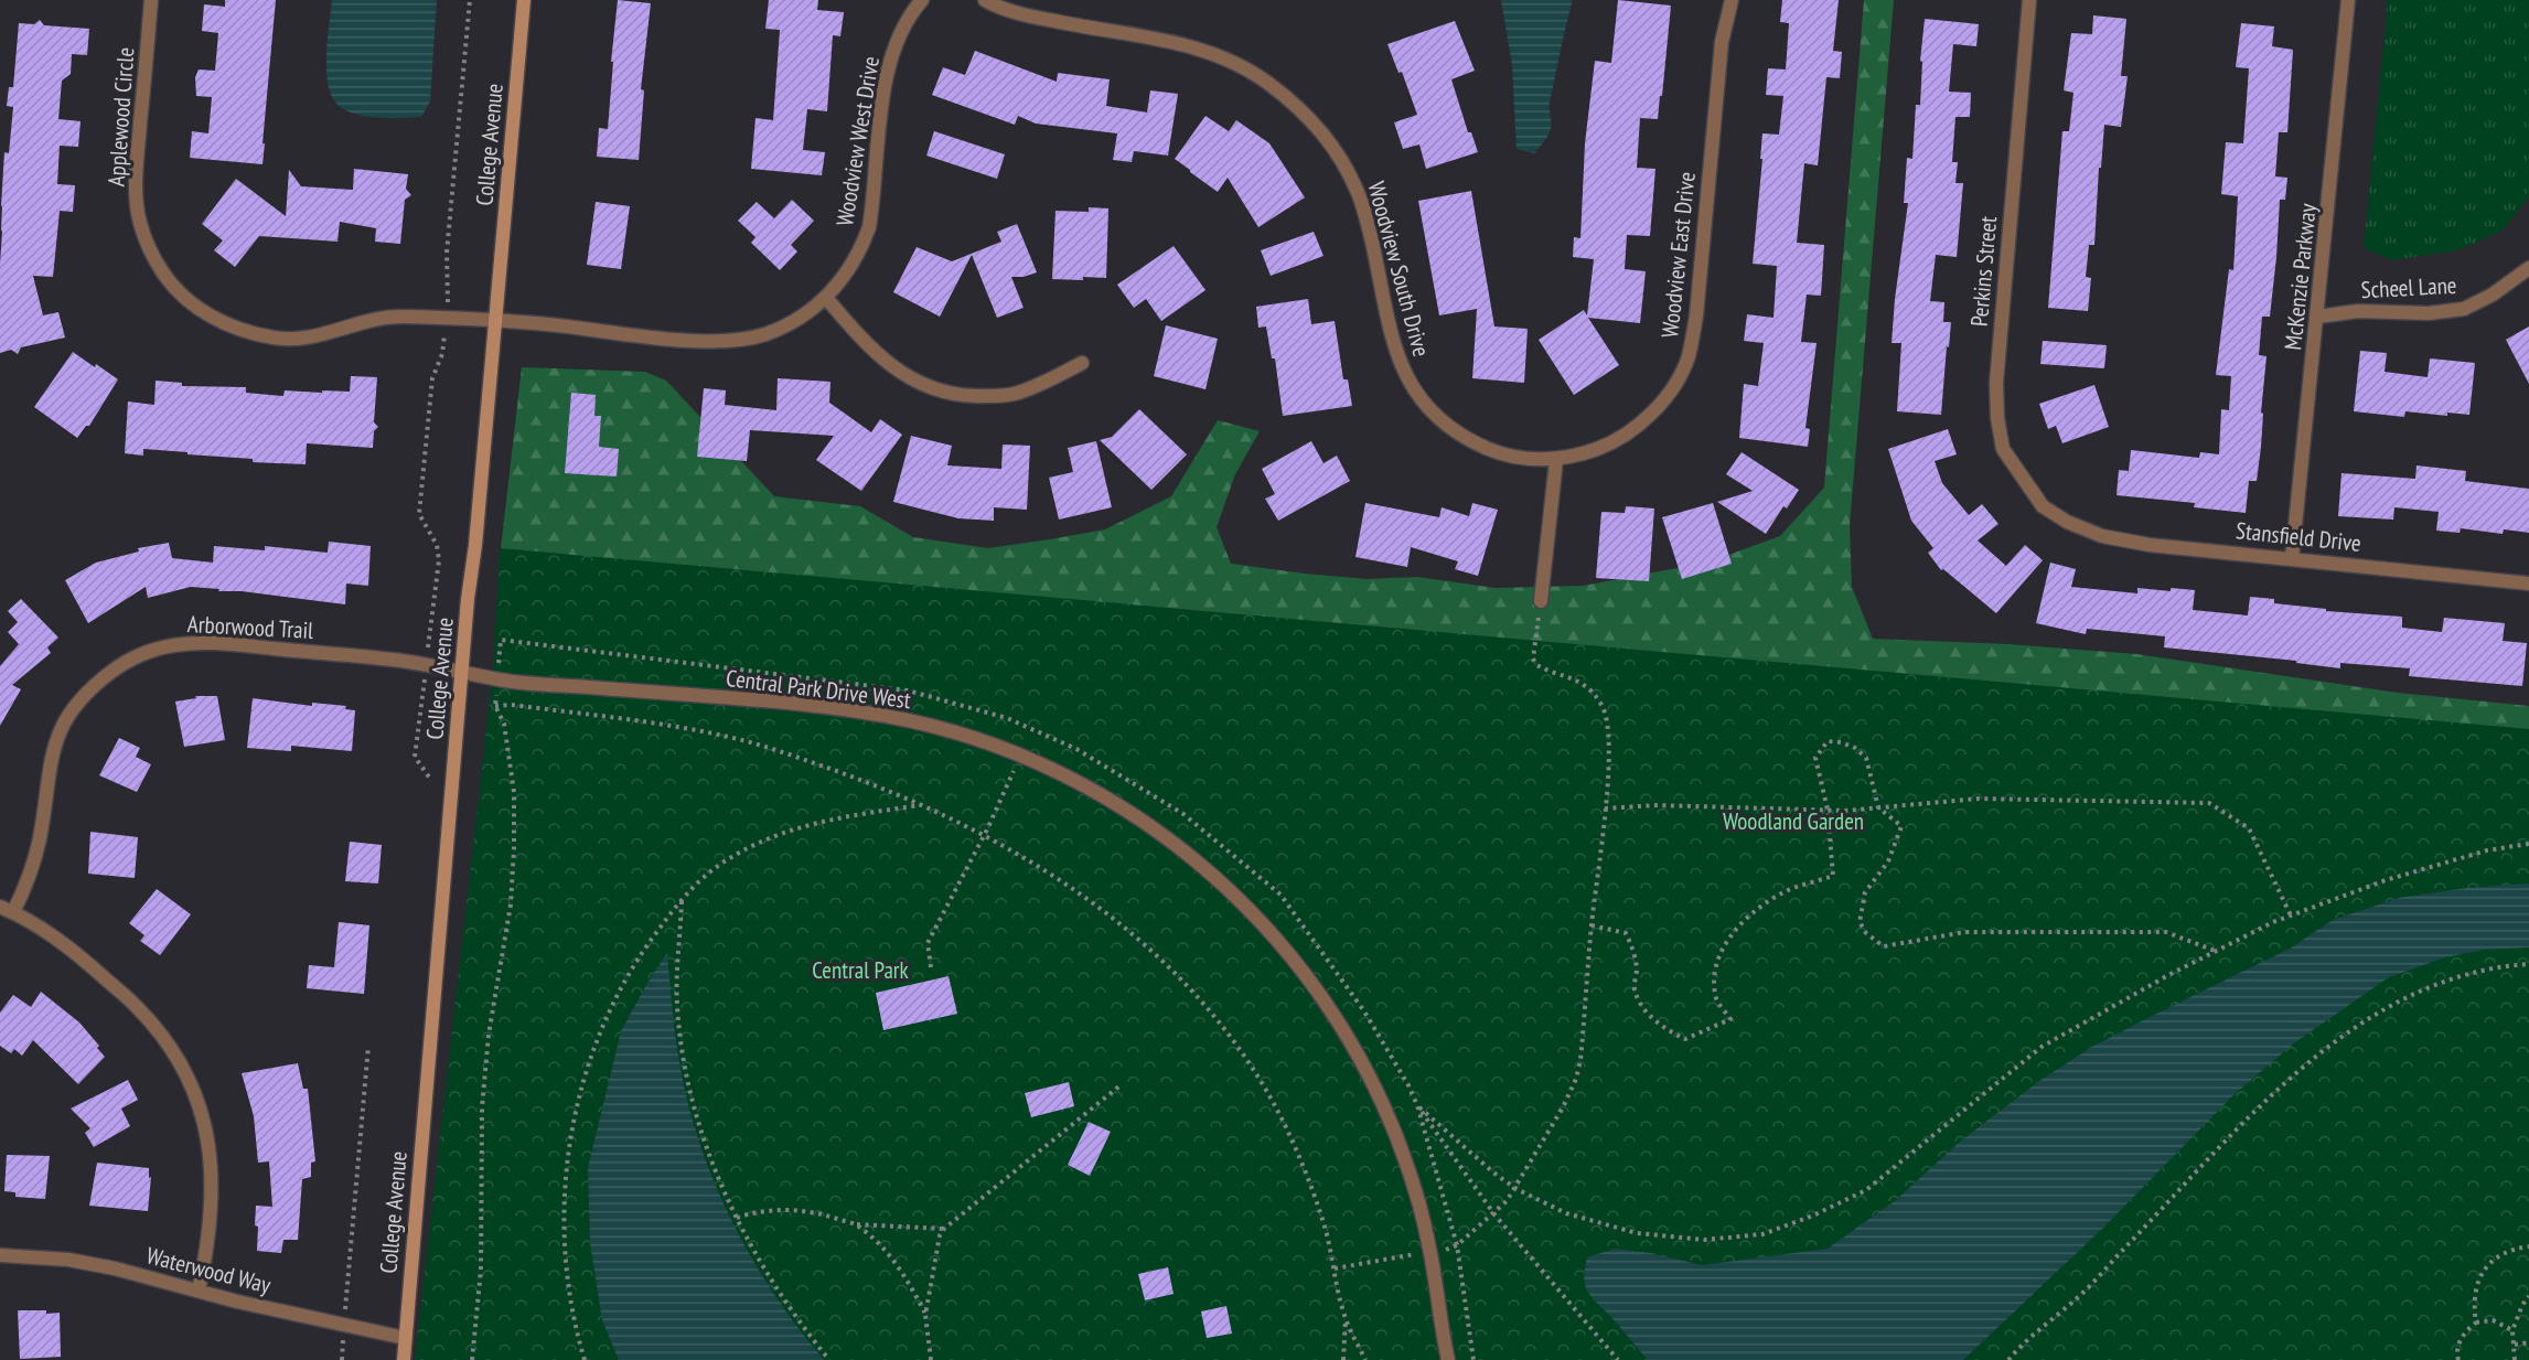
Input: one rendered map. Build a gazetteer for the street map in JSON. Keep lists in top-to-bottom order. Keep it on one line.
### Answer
{"streets":{"main road":["College Avenue"],"street":["Applewood Circle","Woodview West Drive","Woodview East Drive","Woodview South Drive","Perkins Street","McKenzie Parkway","Scheel Lane","Stansfield Drive","Arborwood Trail","Central Park Drive West","Waterwood Way"]},"crossings":[["Applewood Circle","Woodview West Drive"],["Applewood Circle","College Avenue"],["Woodview West Drive","College Avenue"],["College Avenue","Arborwood Trail"],["College Avenue","Central Park Drive West"],["College Avenue","Waterwood Way"],["Woodview East Drive","Woodview South Drive"],["Perkins Street","Stansfield Drive"],["McKenzie Parkway","Scheel Lane"],["McKenzie Parkway","Stansfield Drive"],["Arborwood Trail","Central Park Drive West"]],"parks":["Woodland Garden","Central Park"]}
